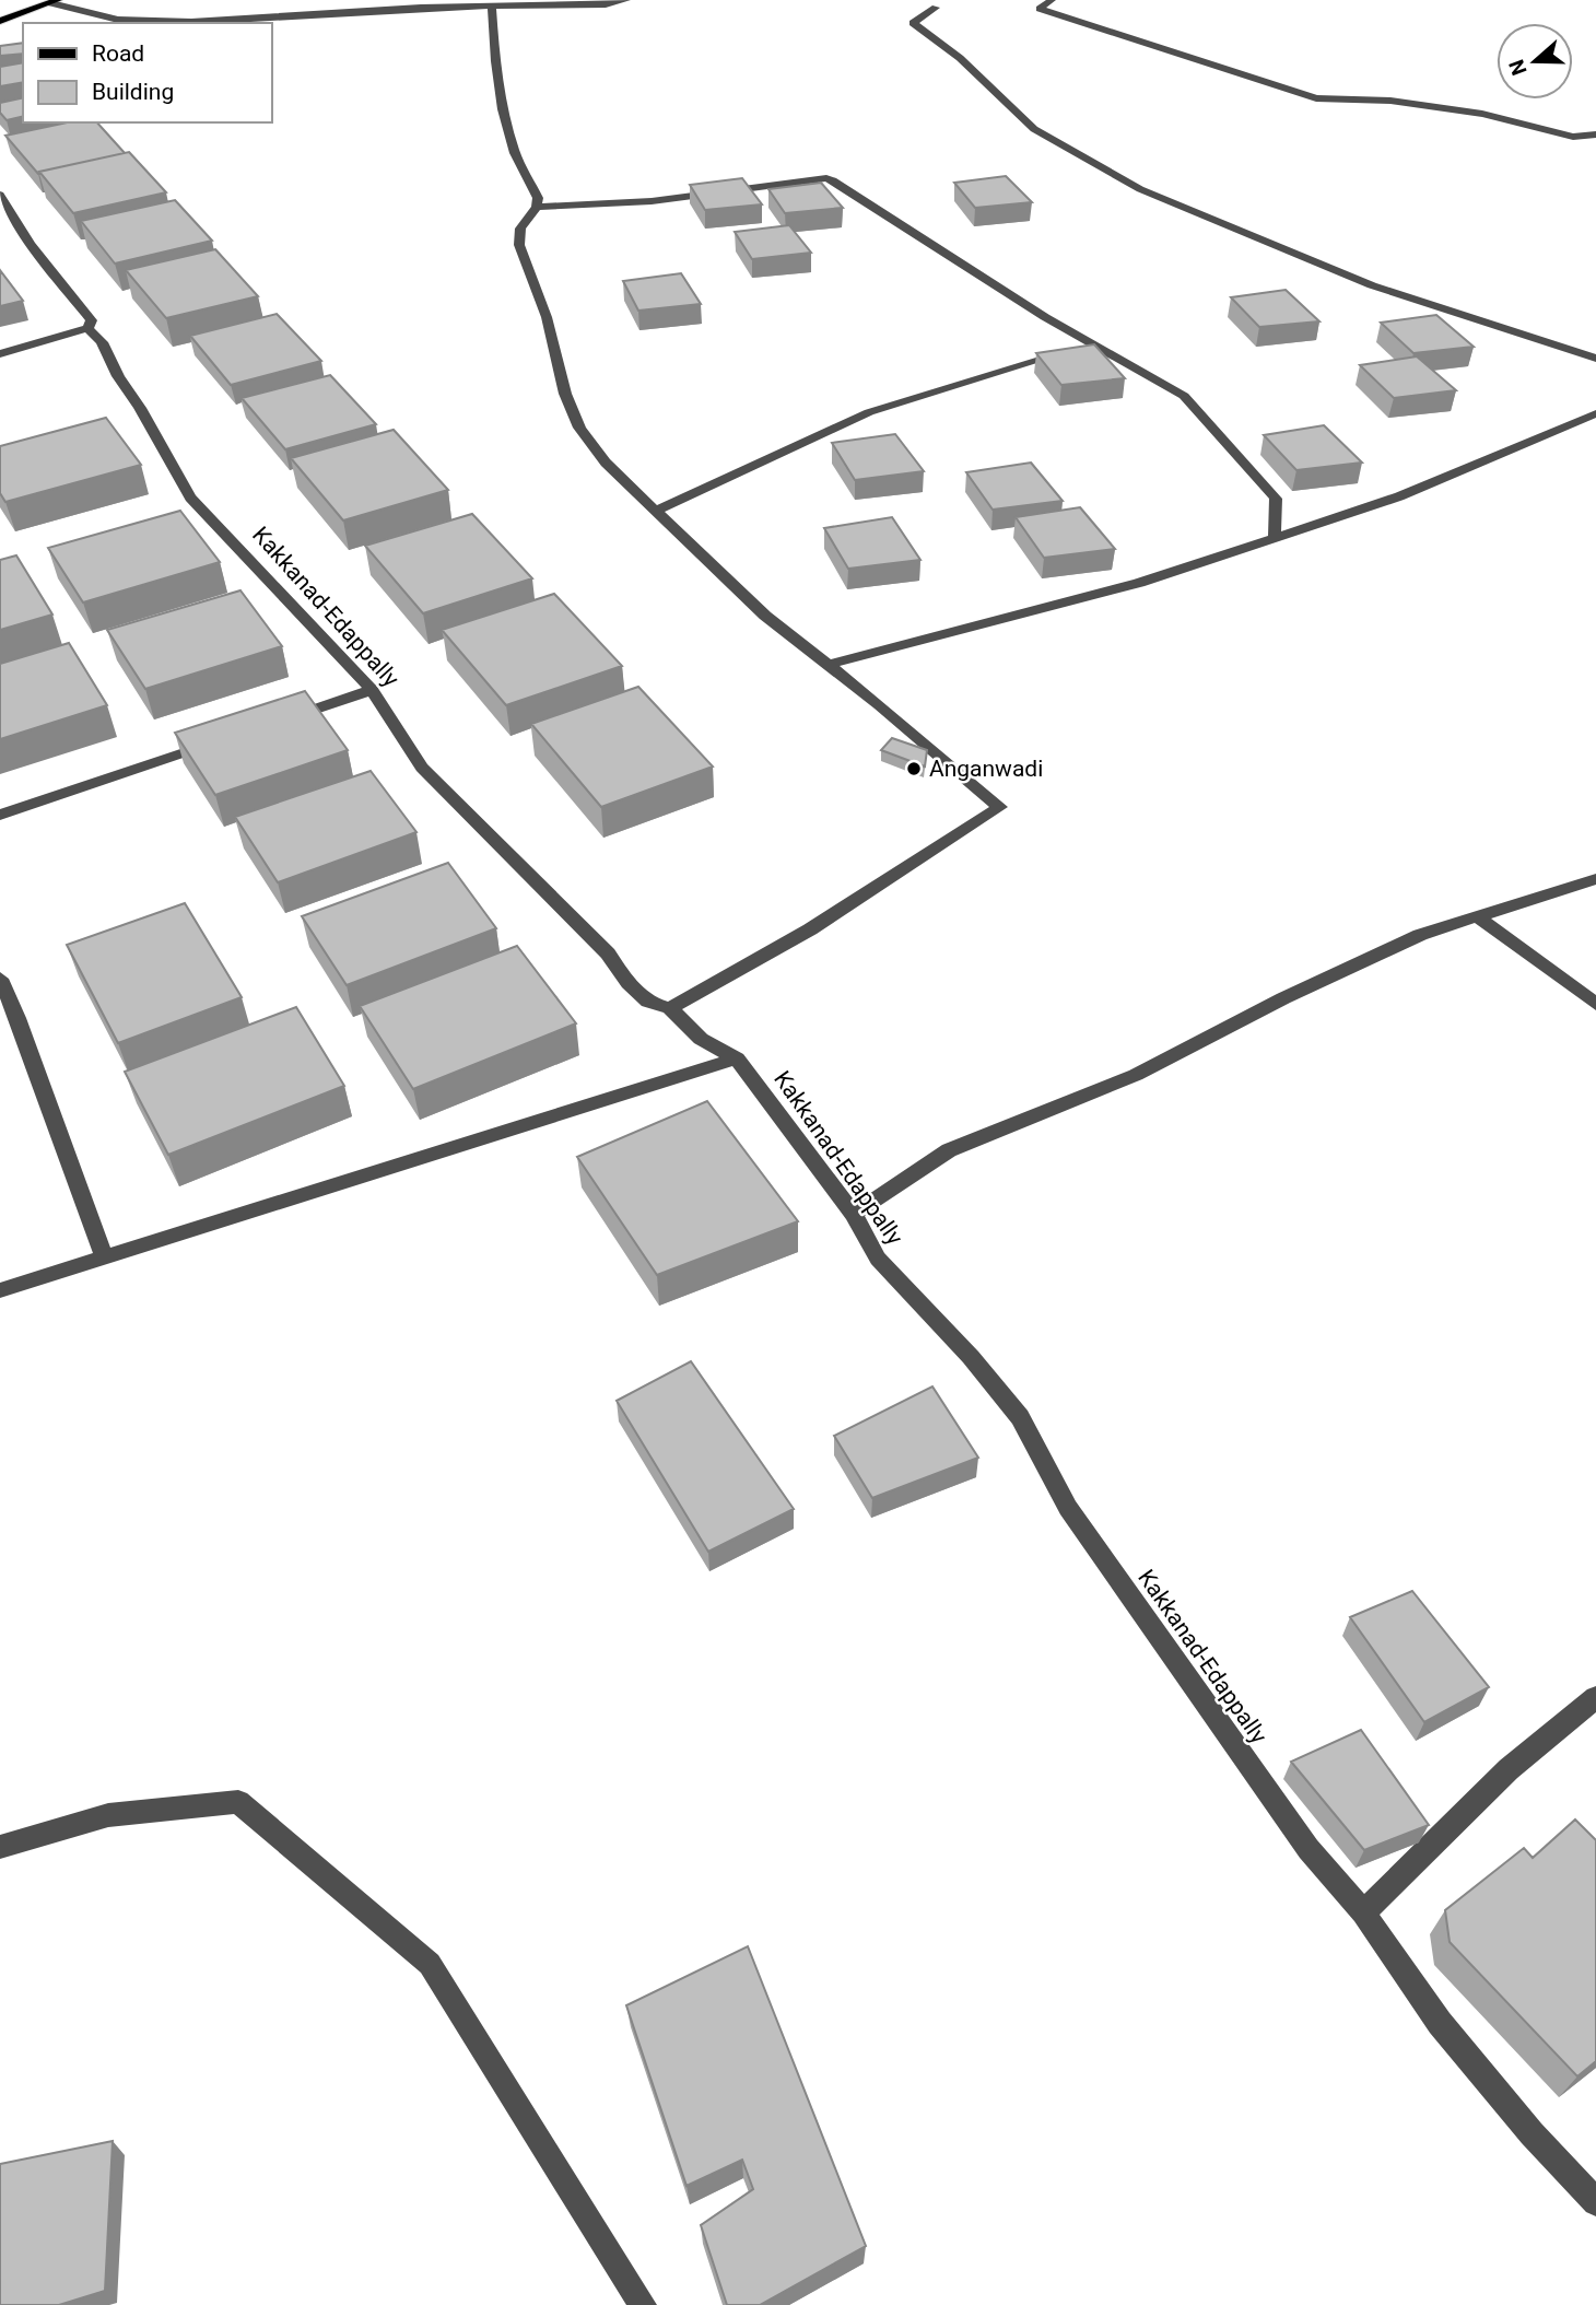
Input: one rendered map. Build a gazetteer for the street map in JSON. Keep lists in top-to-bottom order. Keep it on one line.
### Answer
{"streets":{"street":["Kakkanad-Edappally"]},"places":["Anganwadi"],"legend":["Road","Building"],"north":"left"}
